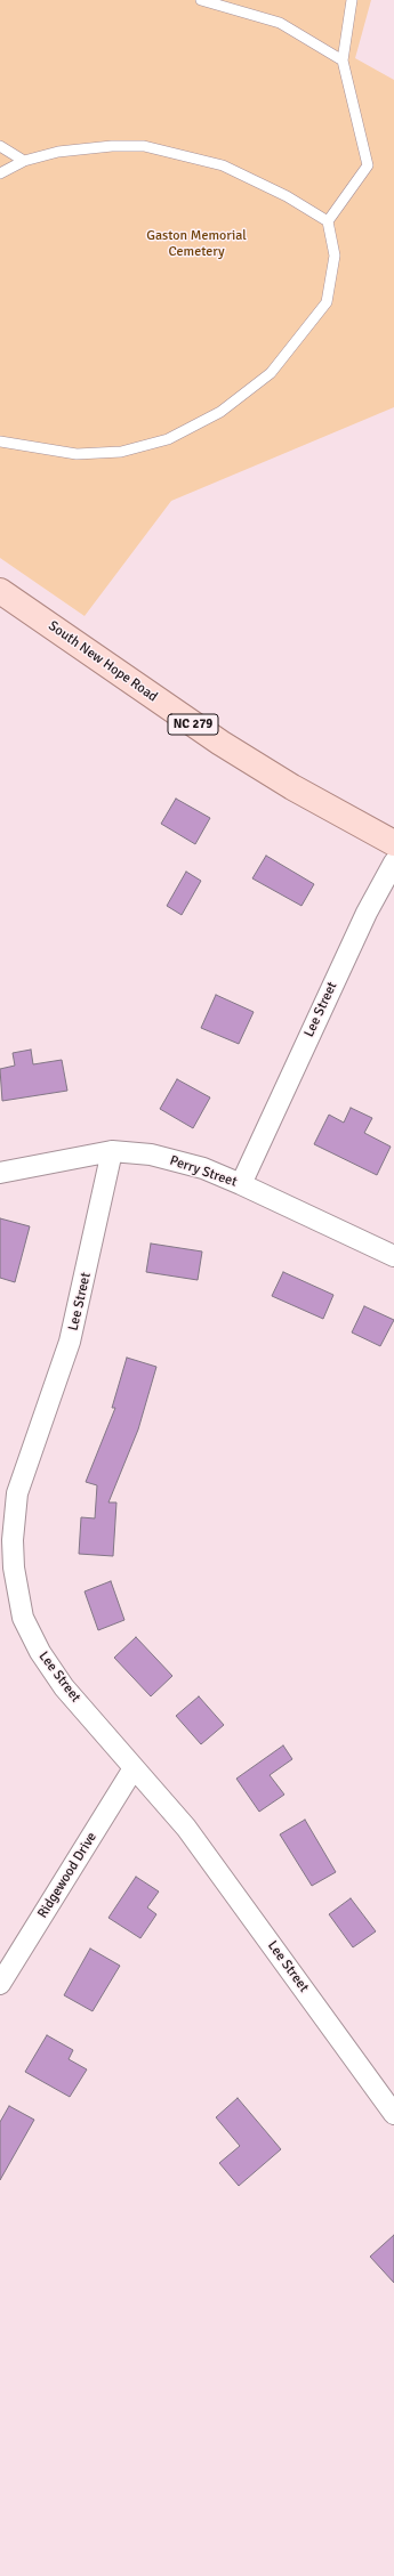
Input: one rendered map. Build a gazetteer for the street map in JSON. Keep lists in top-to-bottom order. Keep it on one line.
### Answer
{"streets":{"main road":["South New Hope Road","NC 279"],"street":["Lee Street","Perry Street","Ridgewood Drive"]},"crossings":[["Lee Street","Perry Street"],["Lee Street","Ridgewood Drive"]],"parks":["Gaston Memorial Cemetery"]}
